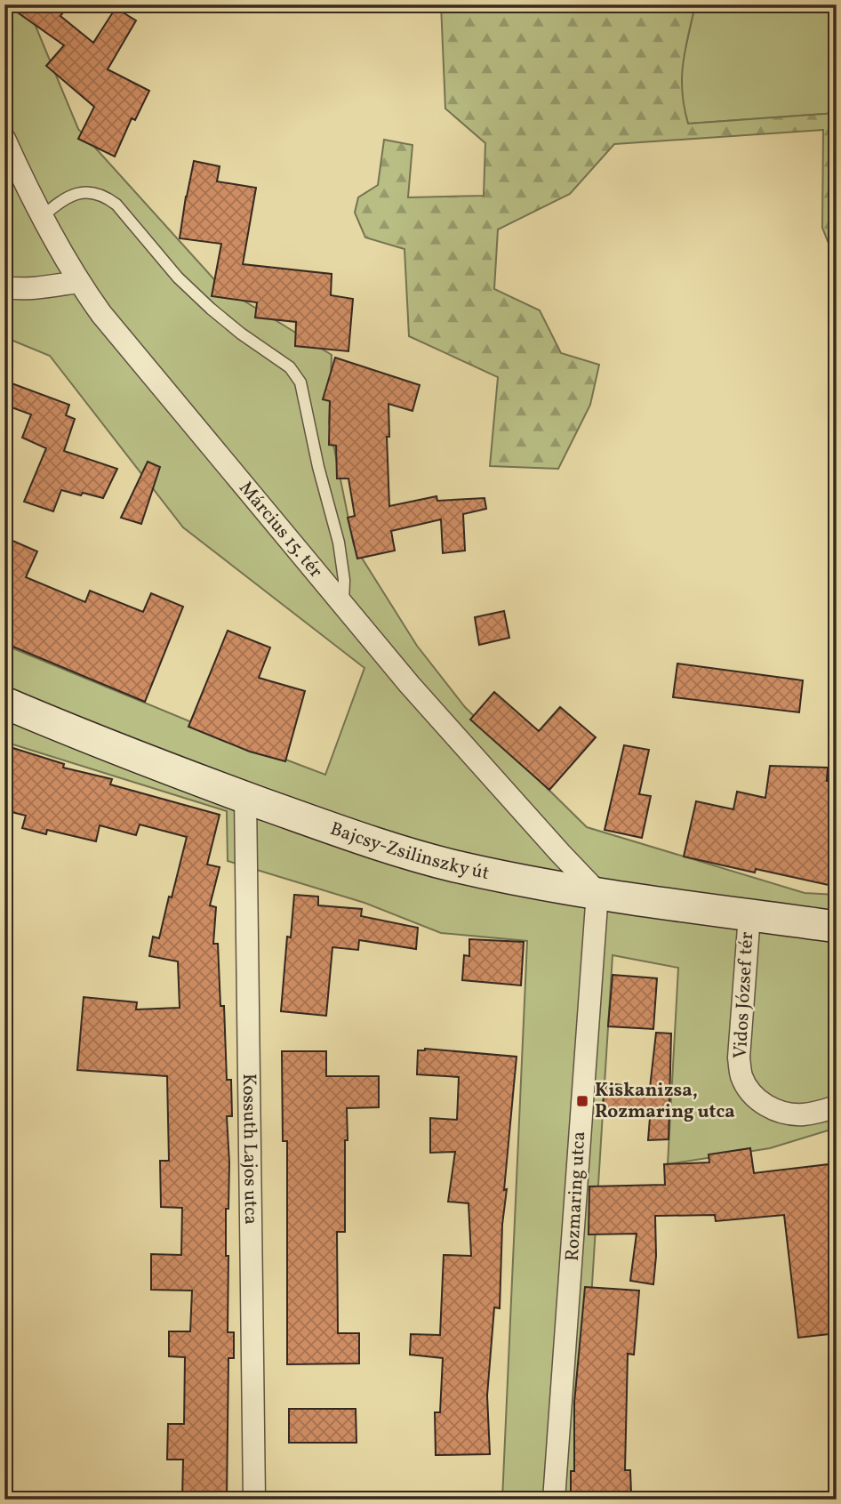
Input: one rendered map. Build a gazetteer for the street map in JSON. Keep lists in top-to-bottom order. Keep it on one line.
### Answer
{"streets":{"main road":["Bajcsy-Zsilinszky út"],"street":["Március 15. tér","Vidos József tér","Kossuth Lajos utca","Rozmaring utca"]},"crossings":[["Március 15. tér","Bajcsy-Zsilinszky út"],["Március 15. tér","Rozmaring utca"],["Bajcsy-Zsilinszky út","Vidos József tér"],["Bajcsy-Zsilinszky út","Kossuth Lajos utca"],["Bajcsy-Zsilinszky út","Rozmaring utca"]],"places":{"transit":["Kiskanizsa, Rozmaring utca"]}}
